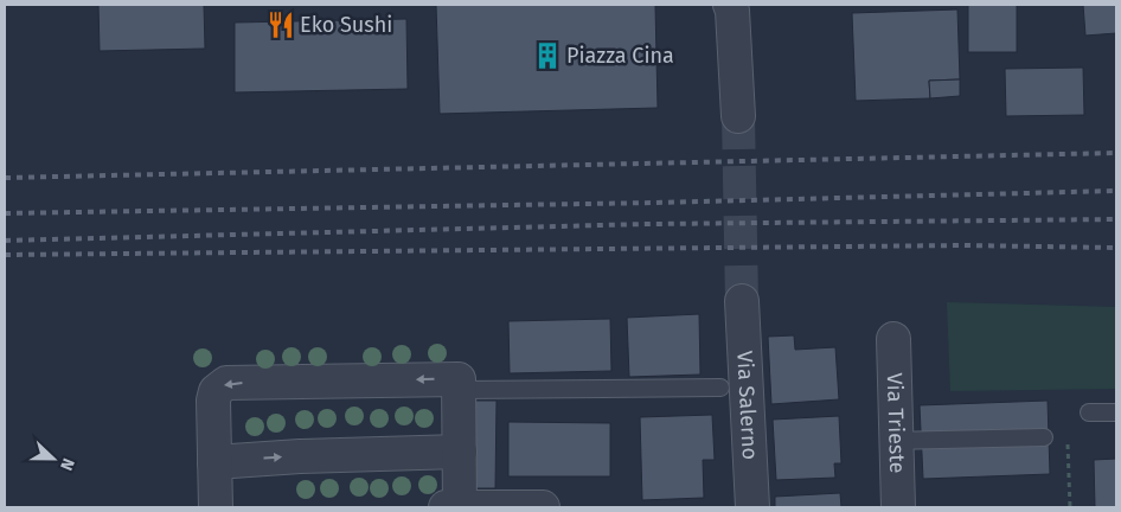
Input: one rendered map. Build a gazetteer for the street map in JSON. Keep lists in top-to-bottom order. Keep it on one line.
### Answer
{"streets":{"street":["Via Salerno","Via Trieste"]},"places":{"restaurant":["Eko Sushi"],"building":["Piazza Cina"]},"north":"right"}
